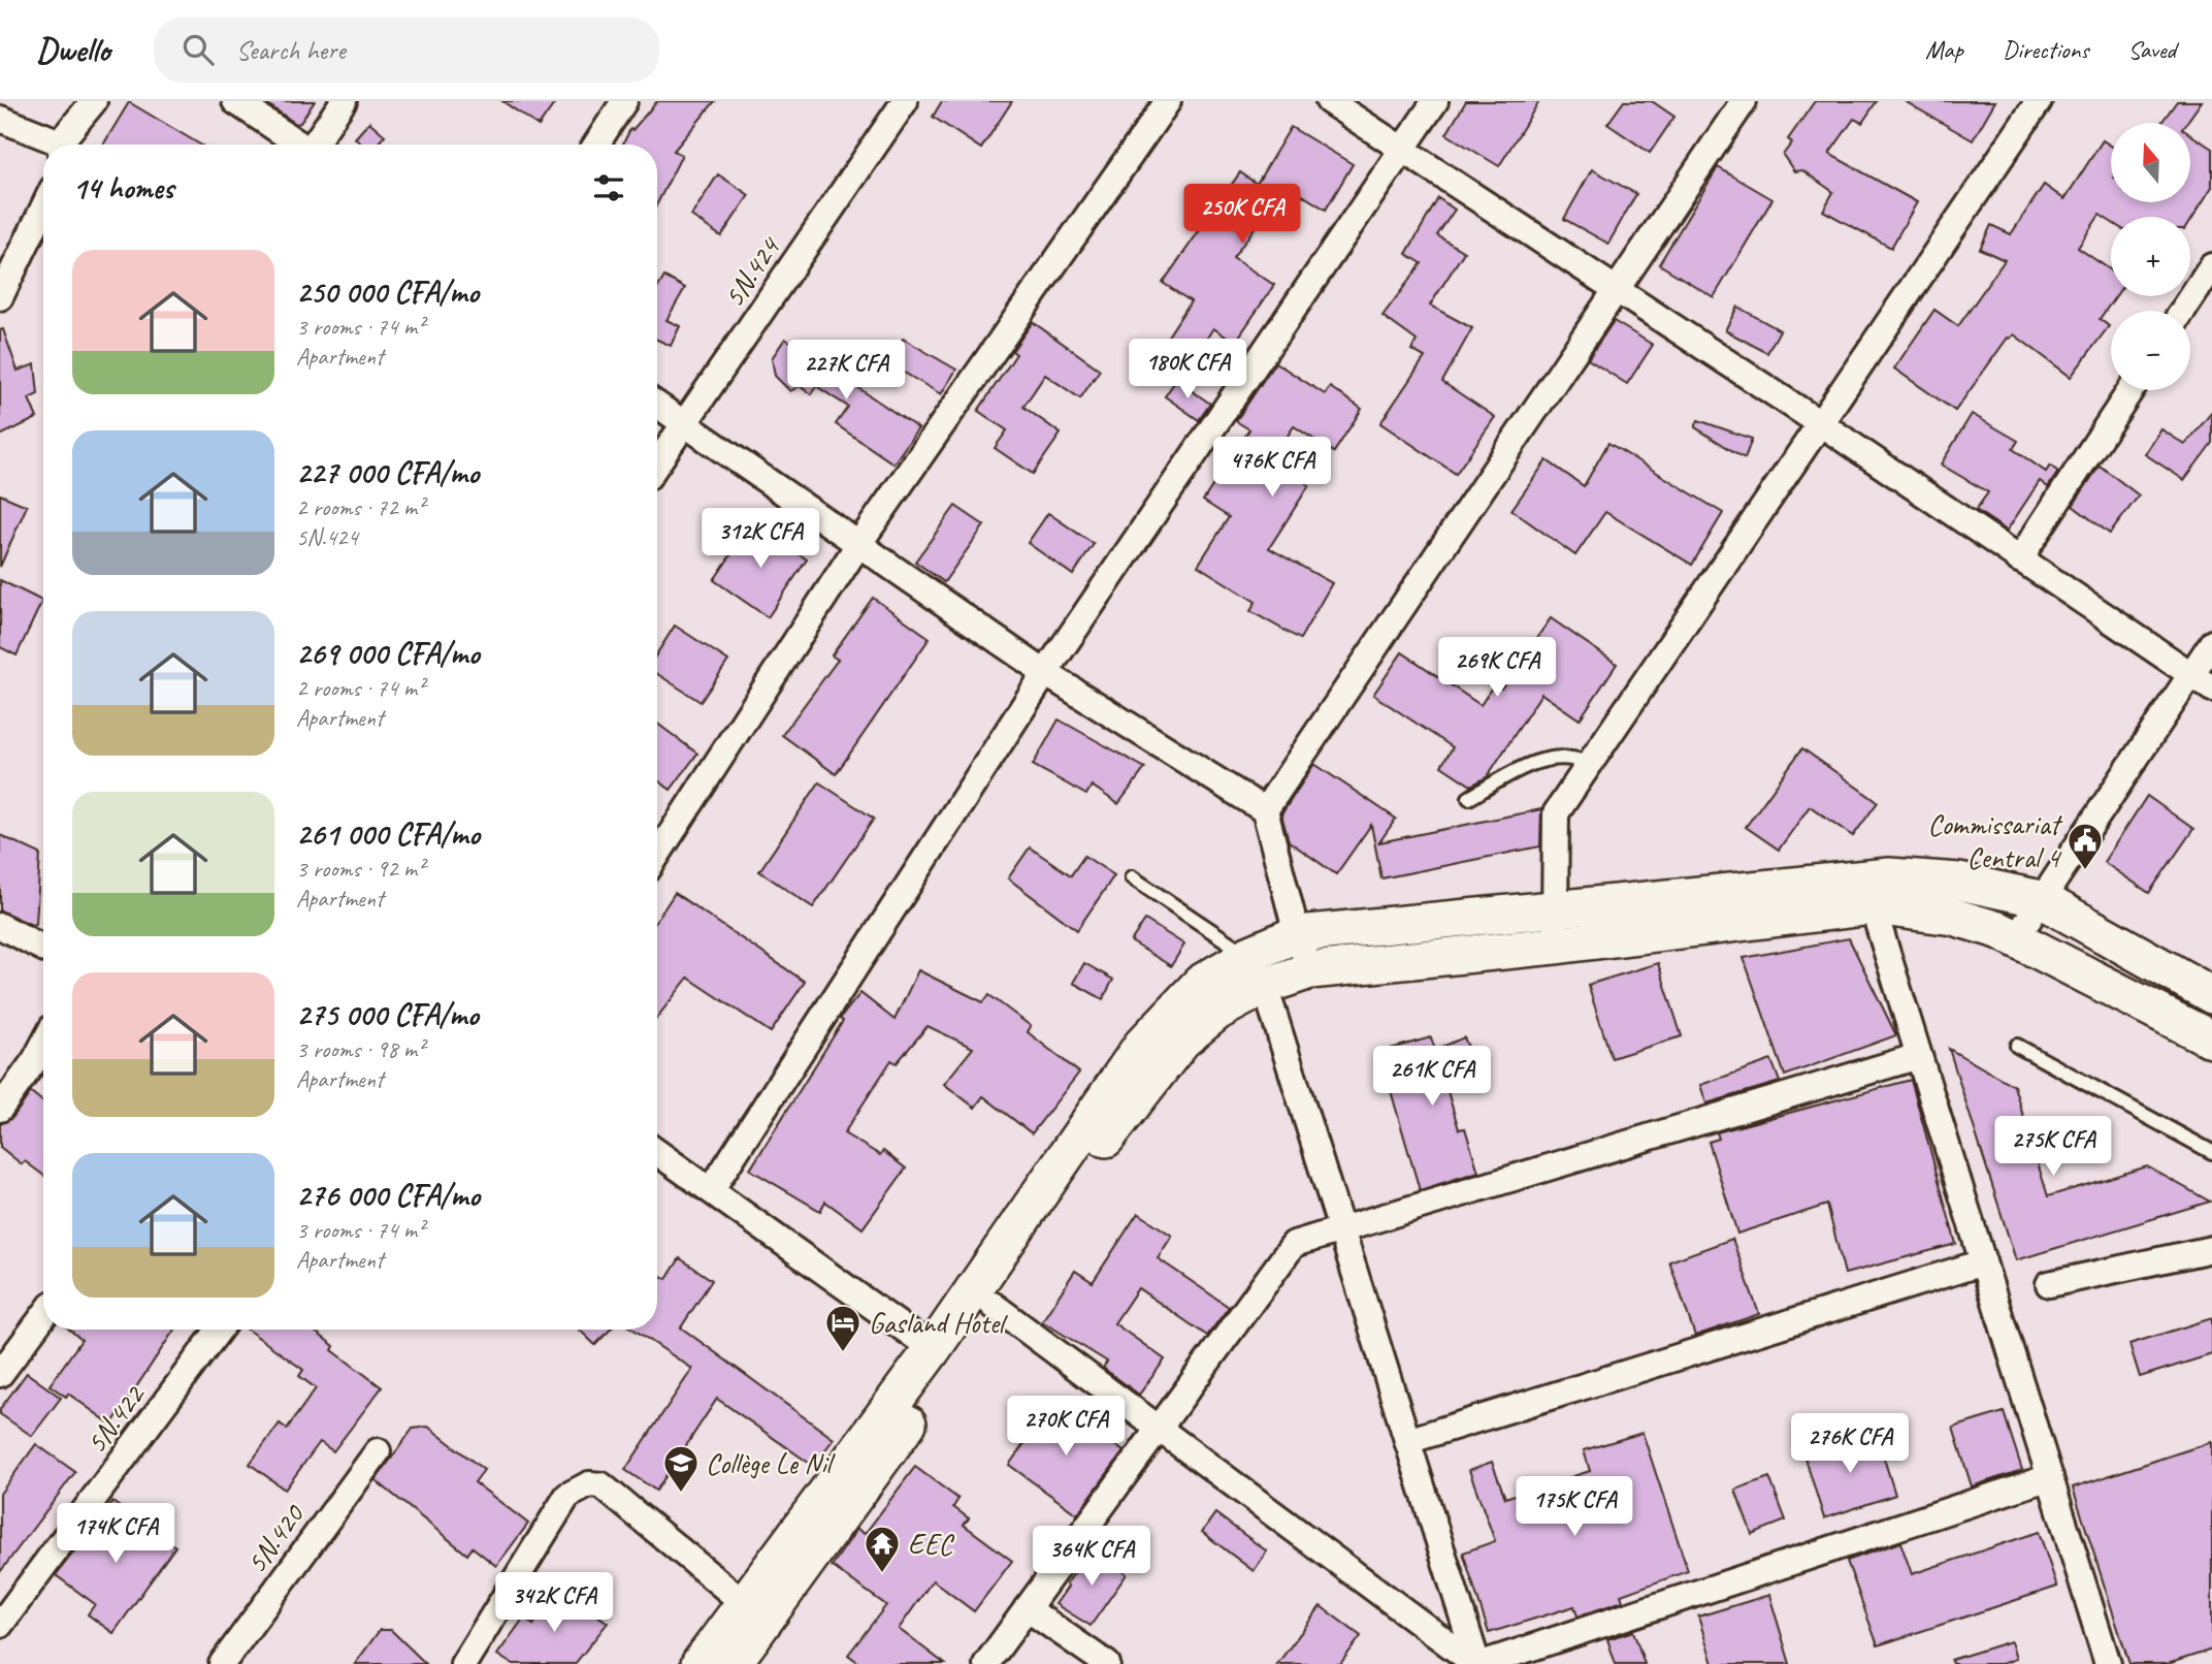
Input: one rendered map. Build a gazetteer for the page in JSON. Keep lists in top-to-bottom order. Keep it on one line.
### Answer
{"streets":{"street":["5N.424","5N.422","5N.420"]},"places":{"public building":["Commissariat Central 4"],"hotel":["Gasland Hotel"],"school or university":["Collège Le Nil"],"temple":["EEC"]},"north":"top","page":{"header":"Dwello","search":"Search here","nav":["Map","Directions","Saved"],"map_buttons":["+","−"],"heading":"14 homes","price":["250K CFA","180K CFA","227K CFA","476K CFA","312K CFA","269K CFA","261K CFA","275K CFA","270K CFA","276K CFA","175K CFA","174K CFA","364K CFA","342K CFA"],"list":[{"name":"250 000 CFA/mo","note":"3 rooms · 74 m² · Apartment"},{"name":"227 000 CFA/mo","note":"2 rooms · 72 m² · 5N.424"},{"name":"269 000 CFA/mo","note":"2 rooms · 74 m² · Apartment"},{"name":"261 000 CFA/mo","note":"3 rooms · 92 m² · Apartment"},{"name":"275 000 CFA/mo","note":"3 rooms · 98 m² · Apartment"},{"name":"276 000 CFA/mo","note":"3 rooms · 74 m² · Apartment"}]}}
